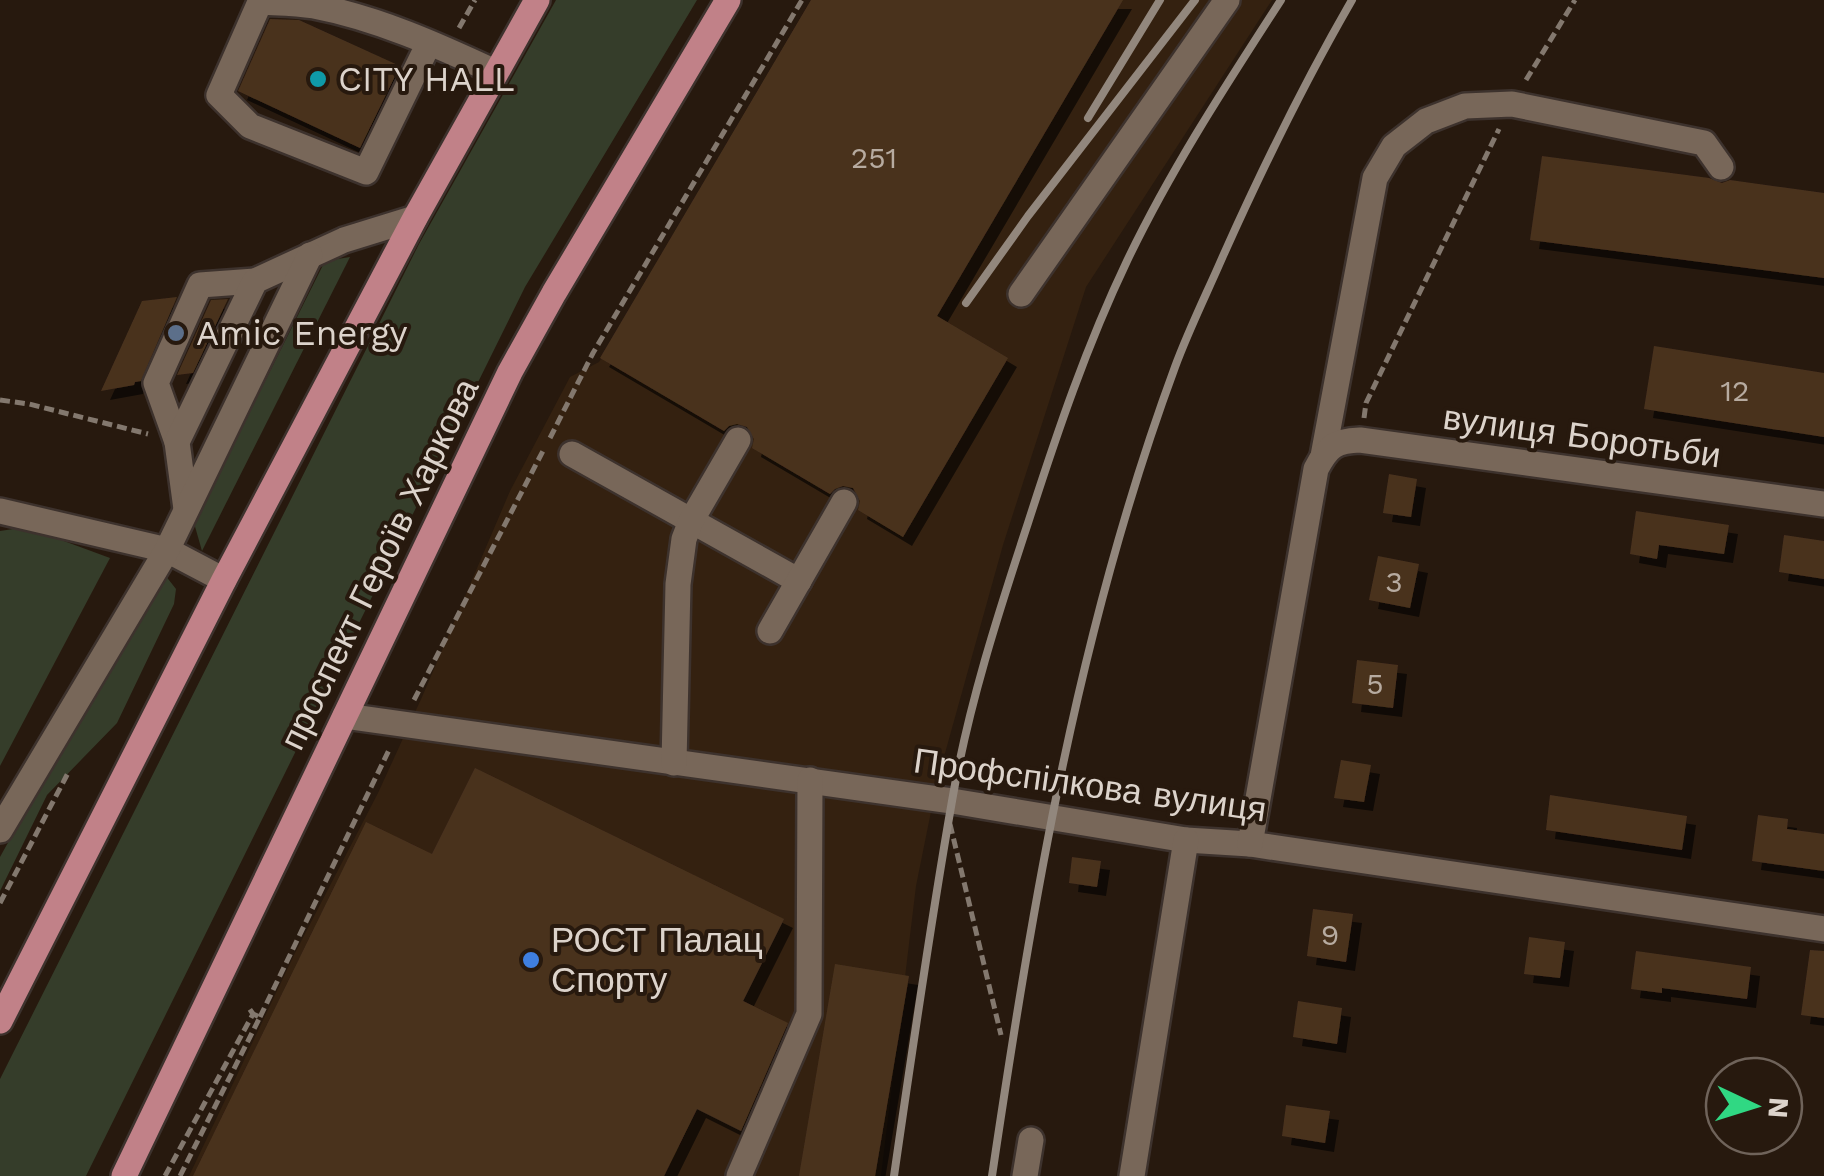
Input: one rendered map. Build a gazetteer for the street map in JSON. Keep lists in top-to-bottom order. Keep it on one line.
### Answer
{"streets":{"main road":["проспект Героїв Харкова"],"street":["вулиця Боротьби","Профспілкова вулиця"]},"crossings":[["проспект Героїв Харкова","Профспілкова вулиця"]],"places":["CITY HALL","Amic Energy","РОСТ Палац Спорту"],"house_numbers":["251","12","3","5","9"],"north":"right"}
